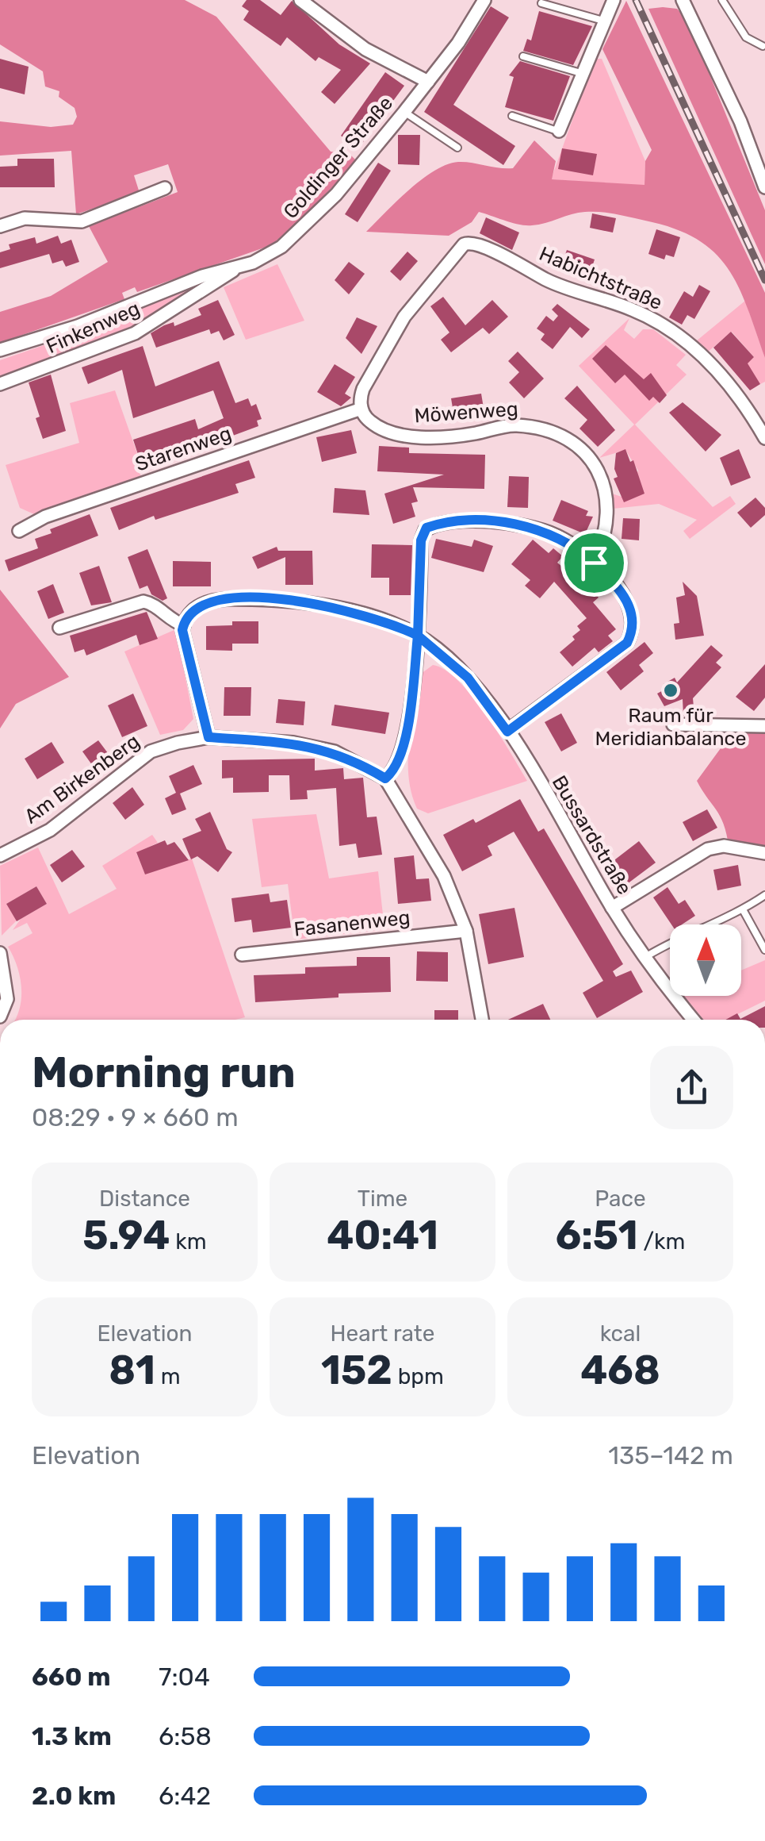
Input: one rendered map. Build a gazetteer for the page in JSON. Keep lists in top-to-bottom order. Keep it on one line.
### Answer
{"streets":{"street":["Goldinger Straße","Habichtstraße","Finkenweg","Möwenweg","Starenweg","Am Birkenberg","Bussardstraße","Fasanenweg"]},"crossings":[["Goldinger Straße","Finkenweg"],["Habichtstraße","Möwenweg"],["Habichtstraße","Starenweg"],["Möwenweg","Starenweg"],["Möwenweg","Bussardstraße"]],"places":["Raum für Meridianbalance"],"north":"top","page":{"heading":["Morning run","08:29 · 9 × 660 m"],"stats":[["Distance","5.94 km"],["Time","40:41"],["Pace","6:51 /km"],["Elevation","81 m"],["Heart rate","152 bpm"],["kcal","468"]],"chart":["Elevation","135–142 m"],"list":[{"name":"660 m","note":"7:04"},{"name":"1.3 km","note":"6:58"},{"name":"2.0 km","note":"6:42"}]}}
